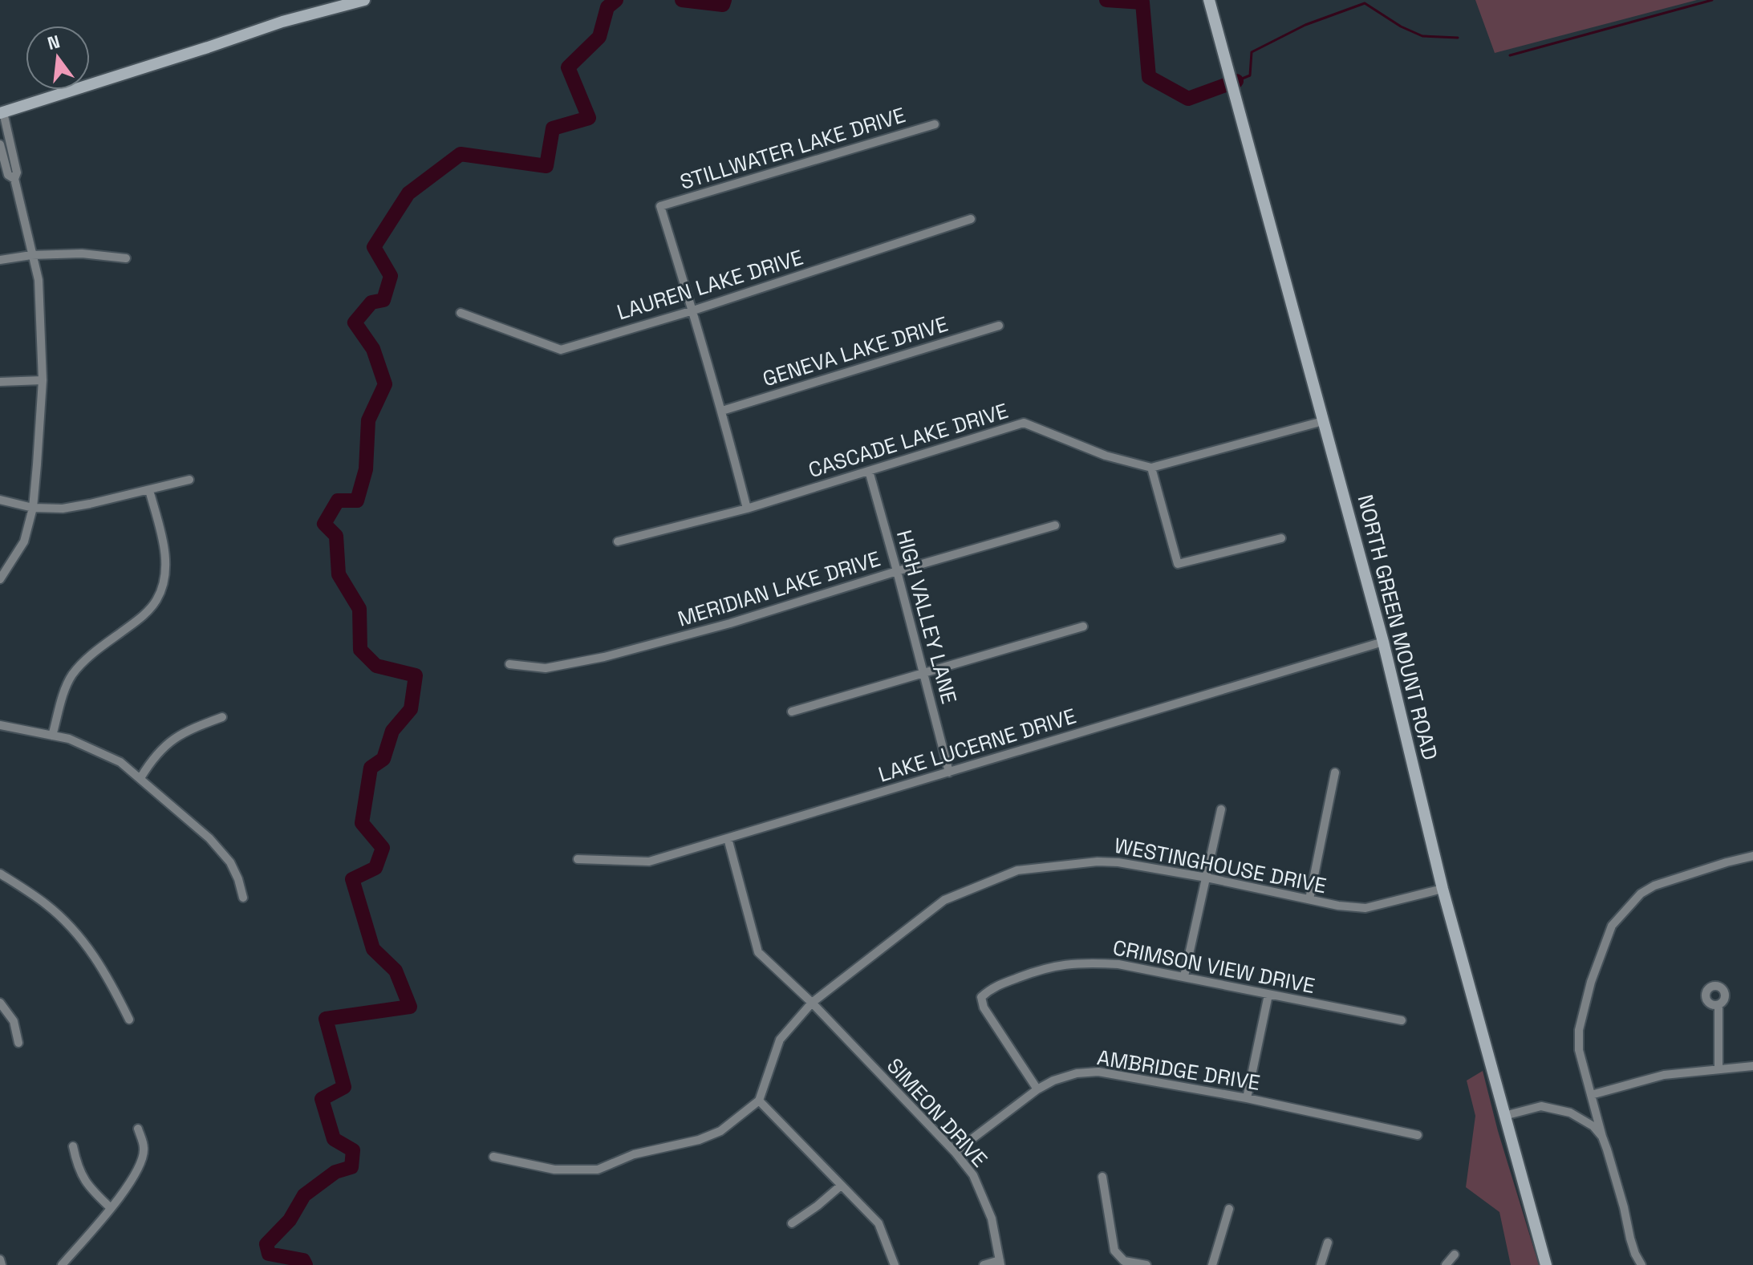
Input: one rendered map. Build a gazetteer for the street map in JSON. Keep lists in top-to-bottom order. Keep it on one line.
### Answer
{"streets":{"street":["STILLWATER LAKE DRIVE","LAUREN LAKE DRIVE","GENEVA LAKE DRIVE","CASCADE LAKE DRIVE","MERIDIAN LAKE DRIVE","HIGH VALLEY LANE","NORTH GREEN MOUNT ROAD","LAKE LUCERNE DRIVE","WESTINGHOUSE DRIVE","CRIMSON VIEW DRIVE","AMBRIDGE DRIVE","SIMEON DRIVE"]},"crossings":[["STILLWATER LAKE DRIVE","LAUREN LAKE DRIVE"],["CASCADE LAKE DRIVE","HIGH VALLEY LANE"],["CASCADE LAKE DRIVE","NORTH GREEN MOUNT ROAD"],["MERIDIAN LAKE DRIVE","HIGH VALLEY LANE"],["HIGH VALLEY LANE","LAKE LUCERNE DRIVE"],["NORTH GREEN MOUNT ROAD","LAKE LUCERNE DRIVE"],["NORTH GREEN MOUNT ROAD","WESTINGHOUSE DRIVE"],["LAKE LUCERNE DRIVE","SIMEON DRIVE"],["WESTINGHOUSE DRIVE","SIMEON DRIVE"],["CRIMSON VIEW DRIVE","AMBRIDGE DRIVE"],["AMBRIDGE DRIVE","SIMEON DRIVE"]],"north":"top"}
